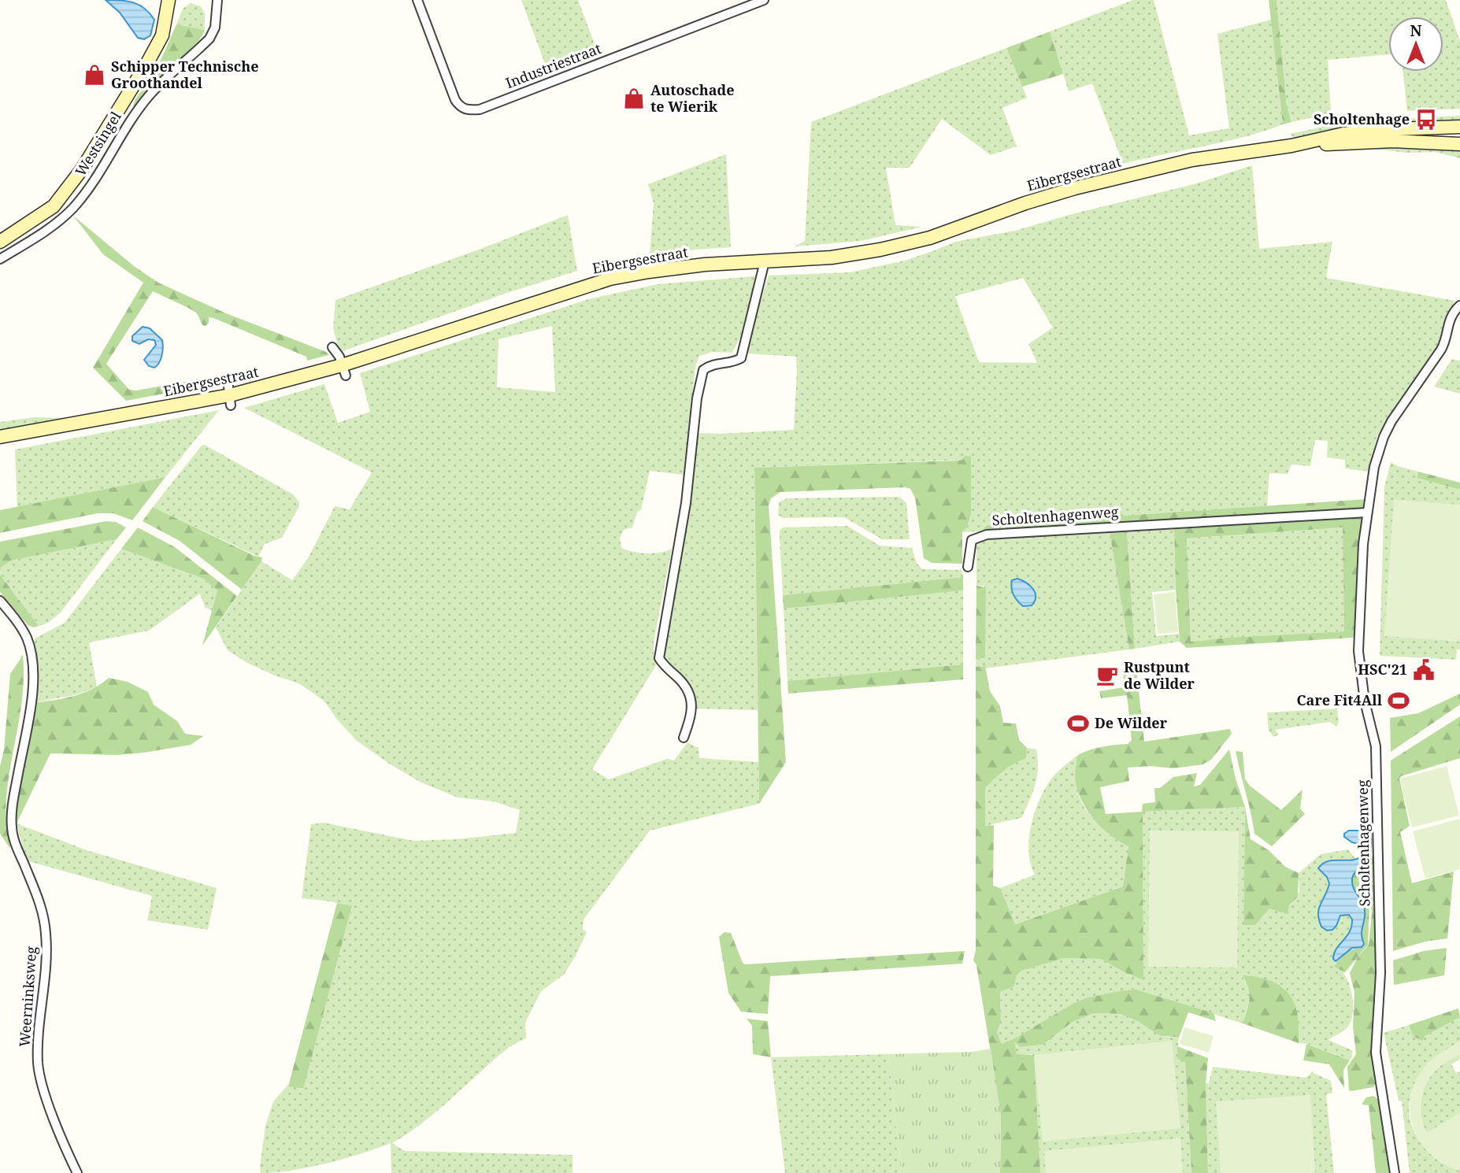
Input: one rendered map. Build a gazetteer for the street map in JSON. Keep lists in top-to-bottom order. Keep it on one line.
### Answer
{"streets":{"main road":["Westsingel","Eibergsestraat"],"street":["Industriestraat","Scholtenhagenweg","Weerninksweg"]},"places":{"shop":["Schipper Technische Groothandel","Autoschade te Wierik"],"bus stop":["Scholtenhage"],"public building":["HSC'21"],"cafe":["Rustpunt de Wilder"],"sports":["Care Fit4All","De Wilder"]},"north":"top"}
